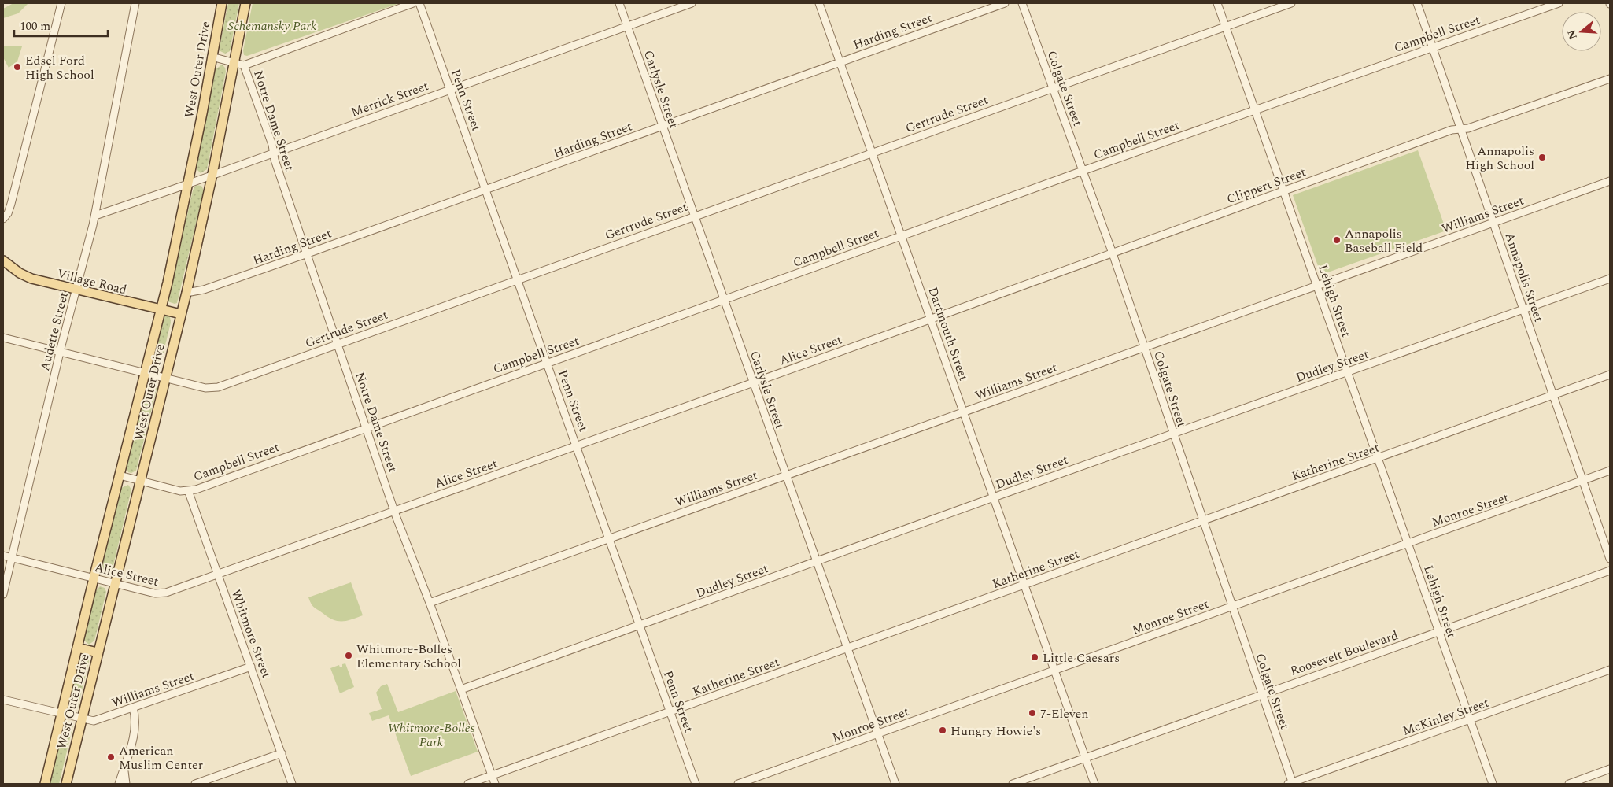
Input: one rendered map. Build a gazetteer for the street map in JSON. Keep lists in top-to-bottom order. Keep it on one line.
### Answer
{"streets":{"main road":["West Outer Drive","Village Road"],"street":["Harding Street","Campbell Street","Colgate Street","Carlysle Street","Merrick Street","Penn Street","Gertrude Street","Notre Dame Street","Clippert Street","Williams Street","Annapolis Street","Lehigh Street","Audette Street","Dartmouth Street","Alice Street","Dudley Street","Katherine Street","Monroe Street","Whitmore Street","Roosevelt Boulevard","McKinley Street"]},"crossings":[["Harding Street","West Outer Drive"],["Harding Street","Carlysle Street"],["Harding Street","Penn Street"],["Harding Street","Notre Dame Street"],["Harding Street","Dartmouth Street"],["Campbell Street","West Outer Drive"],["Campbell Street","Colgate Street"],["Campbell Street","Carlysle Street"],["Campbell Street","Penn Street"],["Campbell Street","Notre Dame Street"],["Campbell Street","Annapolis Street"],["Campbell Street","Lehigh Street"],["Campbell Street","Dartmouth Street"],["Campbell Street","Whitmore Street"],["West Outer Drive","Merrick Street"],["West Outer Drive","Gertrude Street"],["West Outer Drive","Williams Street"],["West Outer Drive","Village Road"],["West Outer Drive","Alice Street"],["Colgate Street","Gertrude Street"],["Colgate Street","Clippert Street"],["Colgate Street","Williams Street"],["Colgate Street","Dudley Street"],["Colgate Street","Katherine Street"],["Colgate Street","Monroe Street"],["Colgate Street","Roosevelt Boulevard"],["Colgate Street","McKinley Street"],["Carlysle Street","Merrick Street"],["Carlysle Street","Gertrude Street"],["Carlysle Street","Williams Street"],["Carlysle Street","Alice Street"],["Carlysle Street","Dudley Street"],["Carlysle Street","Katherine Street"],["Carlysle Street","Monroe Street"],["Merrick Street","Penn Street"],["Merrick Street","Notre Dame Street"],["Merrick Street","Audette Street"],["Penn Street","Gertrude Street"],["Penn Street","Williams Street"],["Penn Street","Alice Street"],["Penn Street","Dudley Street"],["Penn Street","Katherine Street"],["Gertrude Street","Notre Dame Street"],["Gertrude Street","Lehigh Street"],["Gertrude Street","Audette Street"],["Gertrude Street","Dartmouth Street"],["Notre Dame Street","Williams Street"],["Notre Dame Street","Alice Street"],["Notre Dame Street","Dudley Street"],["Notre Dame Street","Katherine Street"],["Clippert Street","Annapolis Street"],["Clippert Street","Lehigh Street"],["Clippert Street","Dartmouth Street"],["Clippert Street","Alice Street"],["Williams Street","Annapolis Street"],["Williams Street","Lehigh Street"],["Williams Street","Dartmouth Street"],["Williams Street","Whitmore Street"],["Annapolis Street","Dudley Street"],["Annapolis Street","Katherine Street"],["Annapolis Street","Monroe Street"],["Village Road","Audette Street"],["Lehigh Street","Dudley Street"],["Lehigh Street","Katherine Street"],["Lehigh Street","Monroe Street"],["Lehigh Street","Roosevelt Boulevard"],["Lehigh Street","McKinley Street"],["Audette Street","Alice Street"],["Dartmouth Street","Alice Street"],["Dartmouth Street","Dudley Street"],["Dartmouth Street","Katherine Street"],["Dartmouth Street","Monroe Street"],["Dartmouth Street","Roosevelt Boulevard"],["Alice Street","Whitmore Street"]],"parks":["Schemansky Park","Whitmore-Bolles Park"],"places":["Edsel Ford High School","Annapolis High School","Annapolis Baseball Field","Whitmore-Bolles Elementary School","Little Caesars","7-Eleven","Hungry Howie's","American Muslim Center"],"scale_bar":"100 m","north":"left"}
